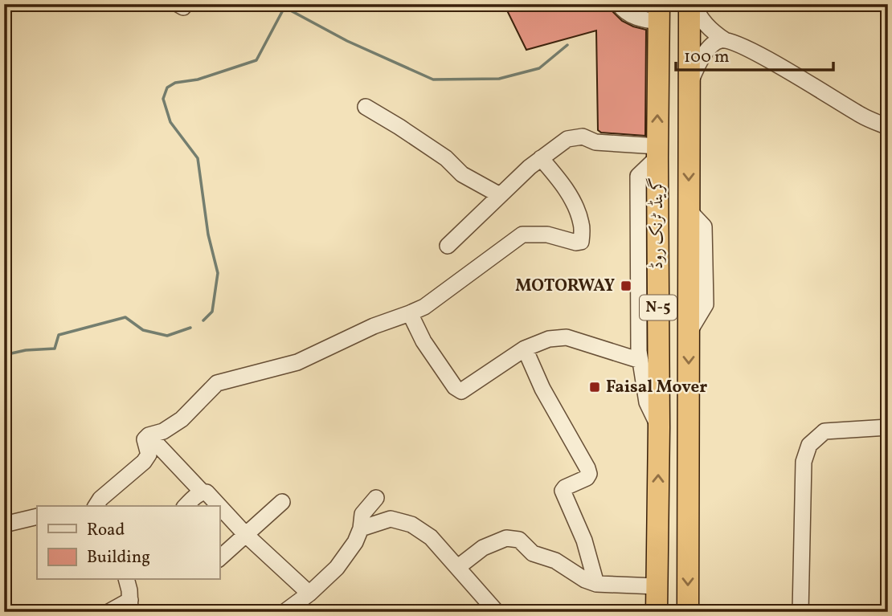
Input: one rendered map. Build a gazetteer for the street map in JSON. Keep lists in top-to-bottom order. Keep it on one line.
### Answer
{"streets":{"highway":["گرینڈ ٹرنک روڈ","N-5"]},"places":{"transit":["MOTORWAY","Faisal Mover"]},"legend":["Road","Building"],"scale_bar":"100 m"}
